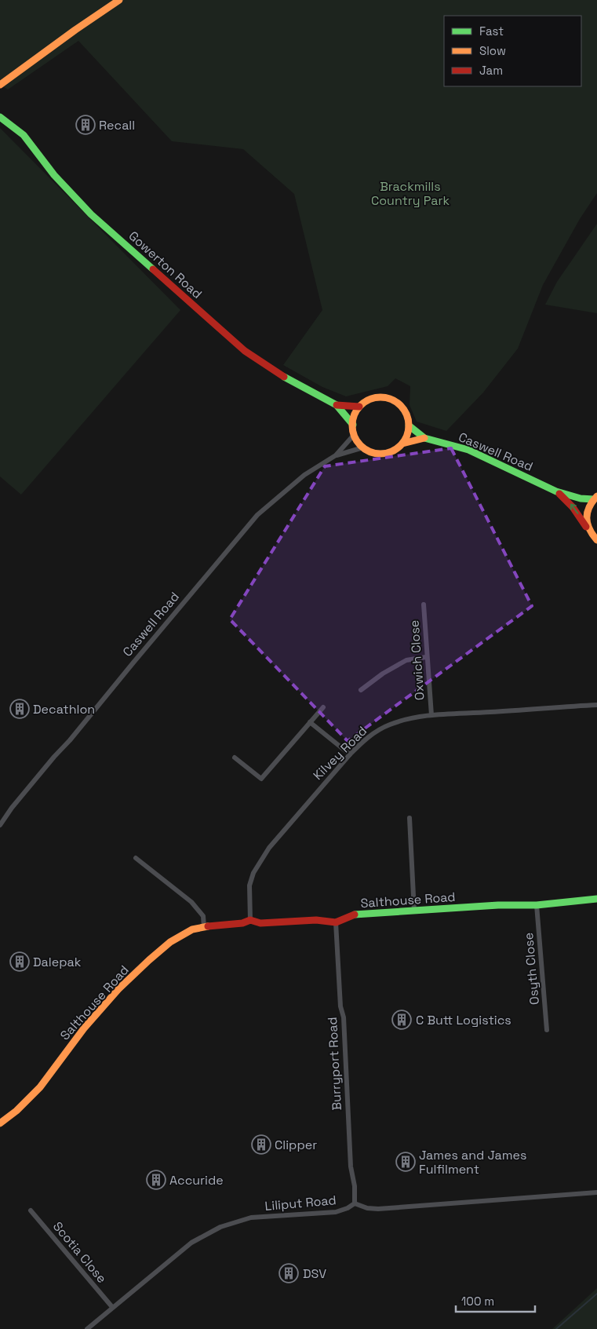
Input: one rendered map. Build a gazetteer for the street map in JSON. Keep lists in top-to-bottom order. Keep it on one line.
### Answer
{"streets":{"street":["Gowerton Road","Caswell Road","Oxwich Close","Kilvey Road","Salthouse Road","Osyth Close","Burryport Road","Liliput Road","Scotia Close"]},"crossings":[["Gowerton Road","Caswell Road"],["Oxwich Close","Kilvey Road"],["Kilvey Road","Salthouse Road"],["Salthouse Road","Osyth Close"],["Salthouse Road","Burryport Road"],["Burryport Road","Liliput Road"],["Liliput Road","Scotia Close"]],"parks":["Brackmills Country Park"],"places":{"building":["Recall","Decathlon","Dalepak","C Butt Logistics","Clipper","James and James Fulfilment","Accuride","DSV"]},"legend":["Fast","Slow","Jam"],"scale_bar":"100 m"}
